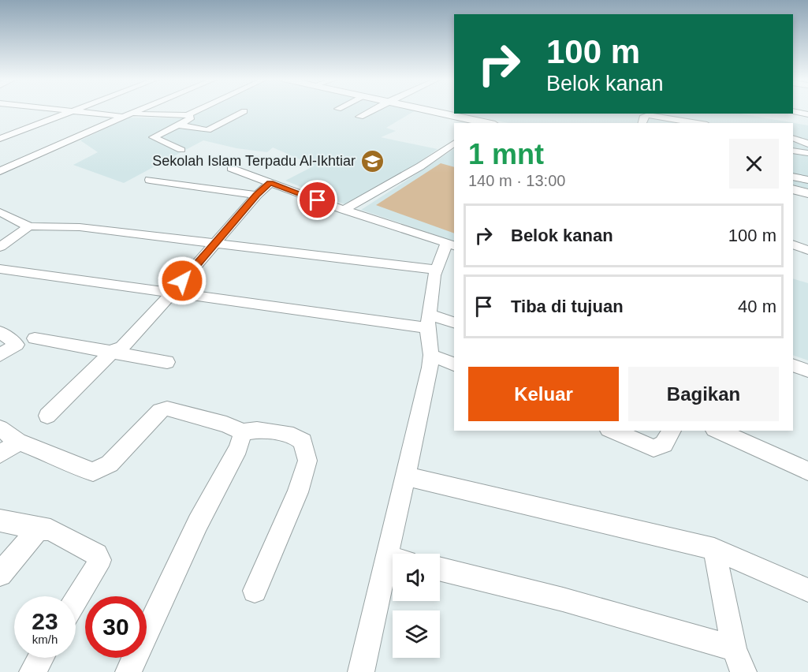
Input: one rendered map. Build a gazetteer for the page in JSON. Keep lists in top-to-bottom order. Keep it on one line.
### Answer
{"places":{"school or university":["Sekolah Islam Terpadu Al-Ikhtiar"]},"page":{"turn":["100 m","Belok kanan"],"heading":["1 mnt","140 m · 13:00"],"list":[{"name":"Belok kanan","value":"100 m"},{"name":"Tiba di tujuan","value":"40 m"}],"buttons":["Keluar","Bagikan"],"speed":"23 km/h","limit":"30"}}
